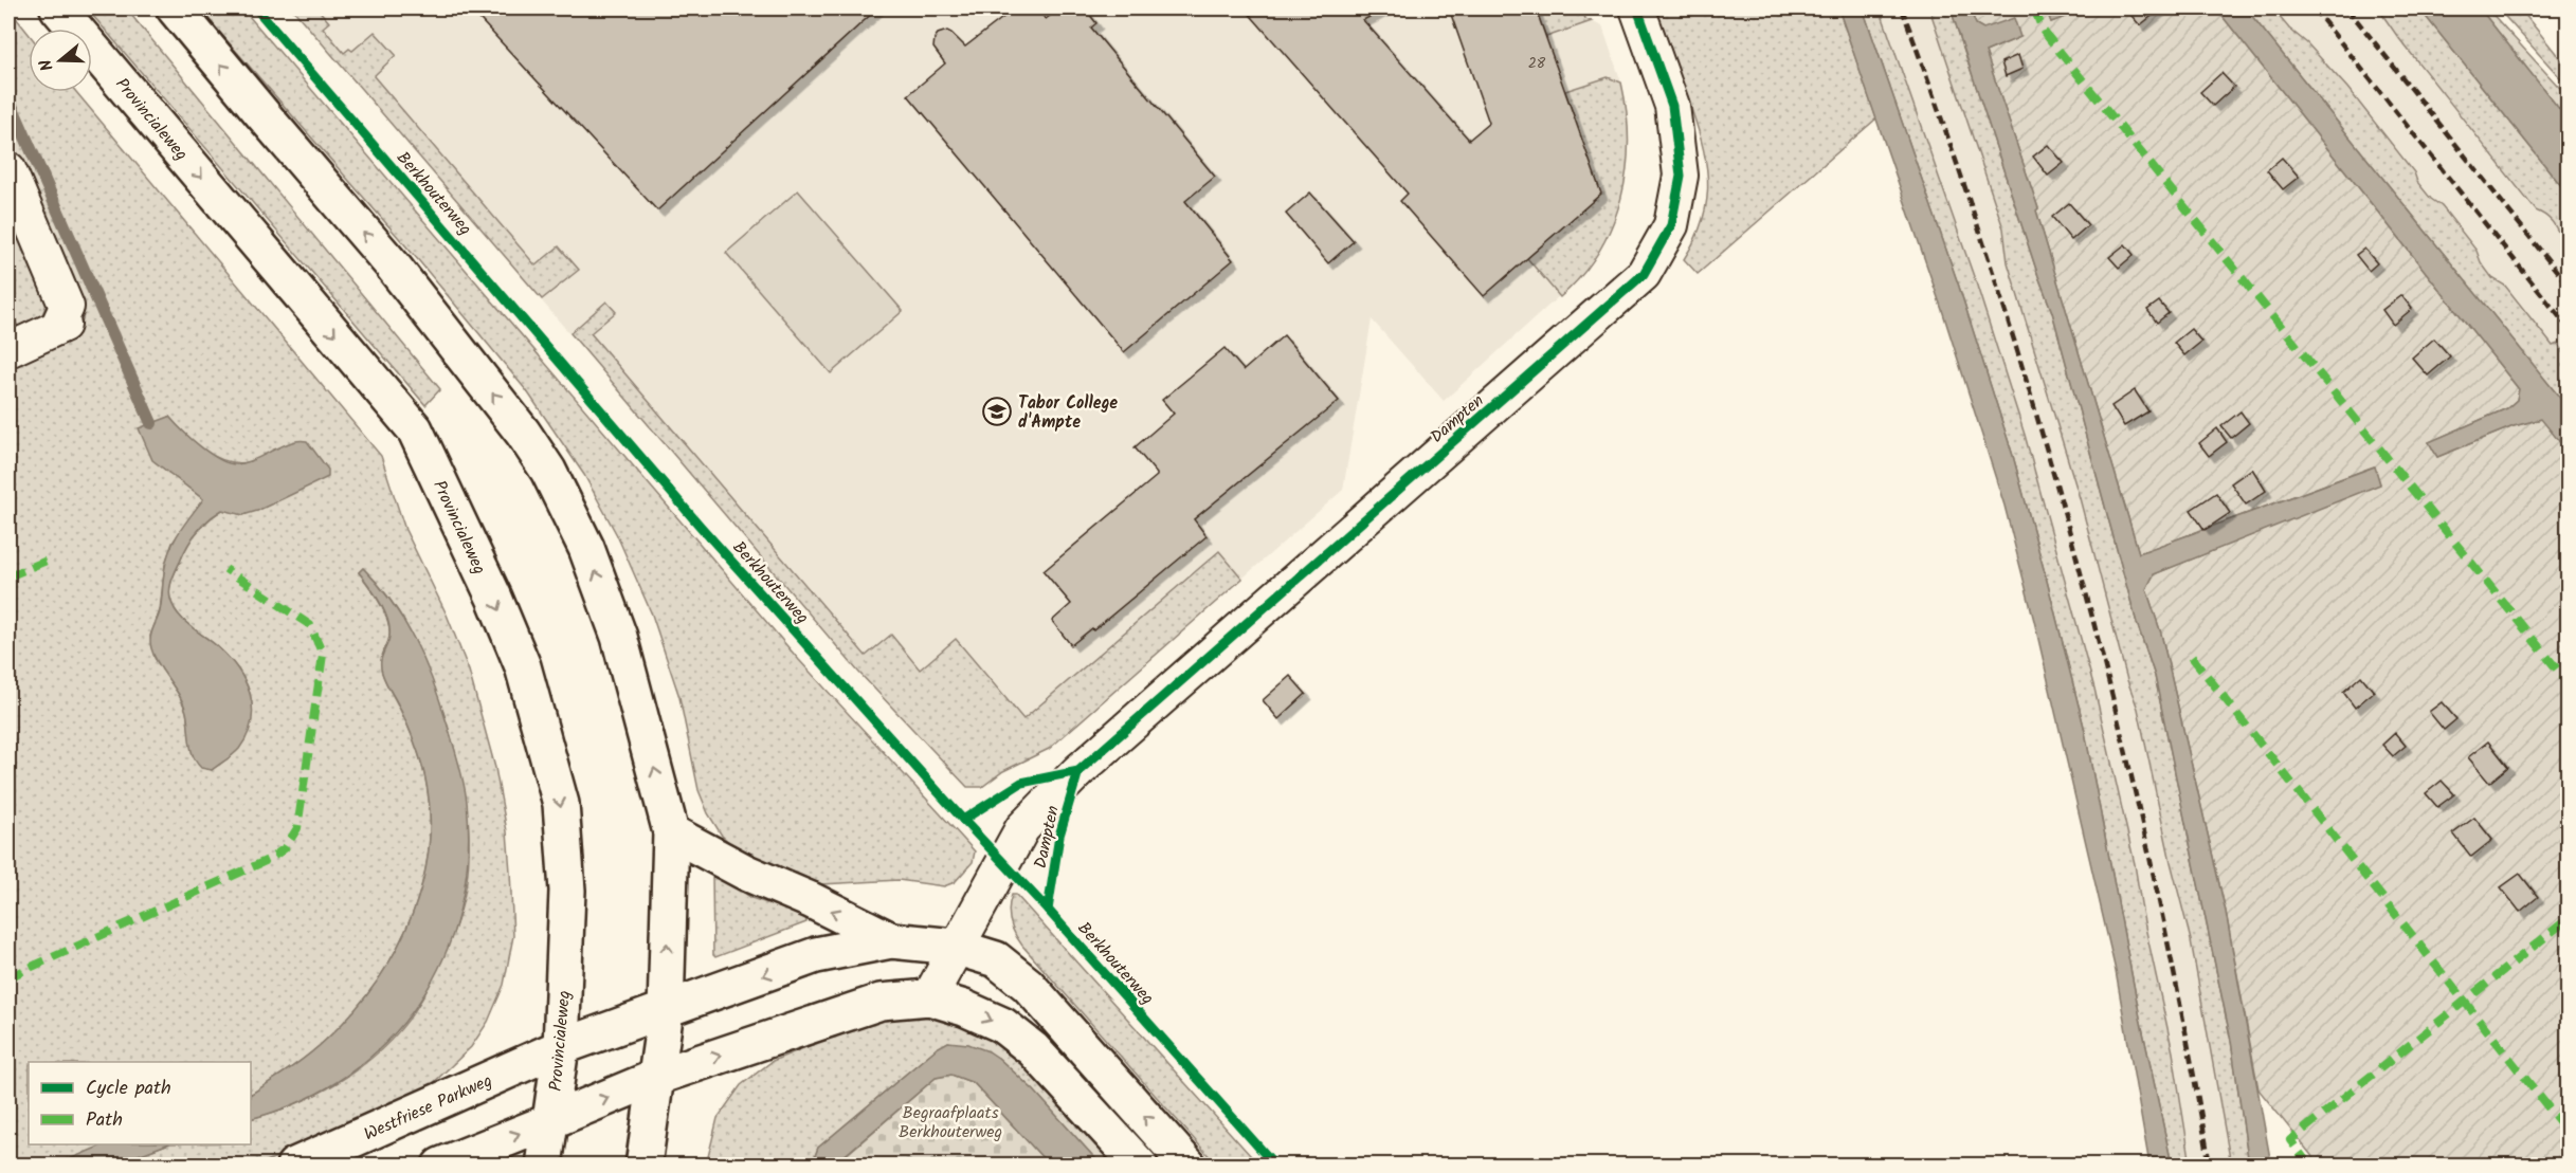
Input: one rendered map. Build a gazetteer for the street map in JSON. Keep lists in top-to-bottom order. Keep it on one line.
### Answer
{"streets":{"main road":["Provincialeweg","Westfriese Parkweg"],"street":["Dampten"],"cycle path":["Berkhouterweg"]},"crossings":[["Provincialeweg","Westfriese Parkweg"]],"parks":["Begraafplaats Berkhouterweg"],"places":{"school or university":["Tabor College d'Ampte"]},"house_numbers":["28"],"legend":["Cycle path","Path"],"north":"left"}
